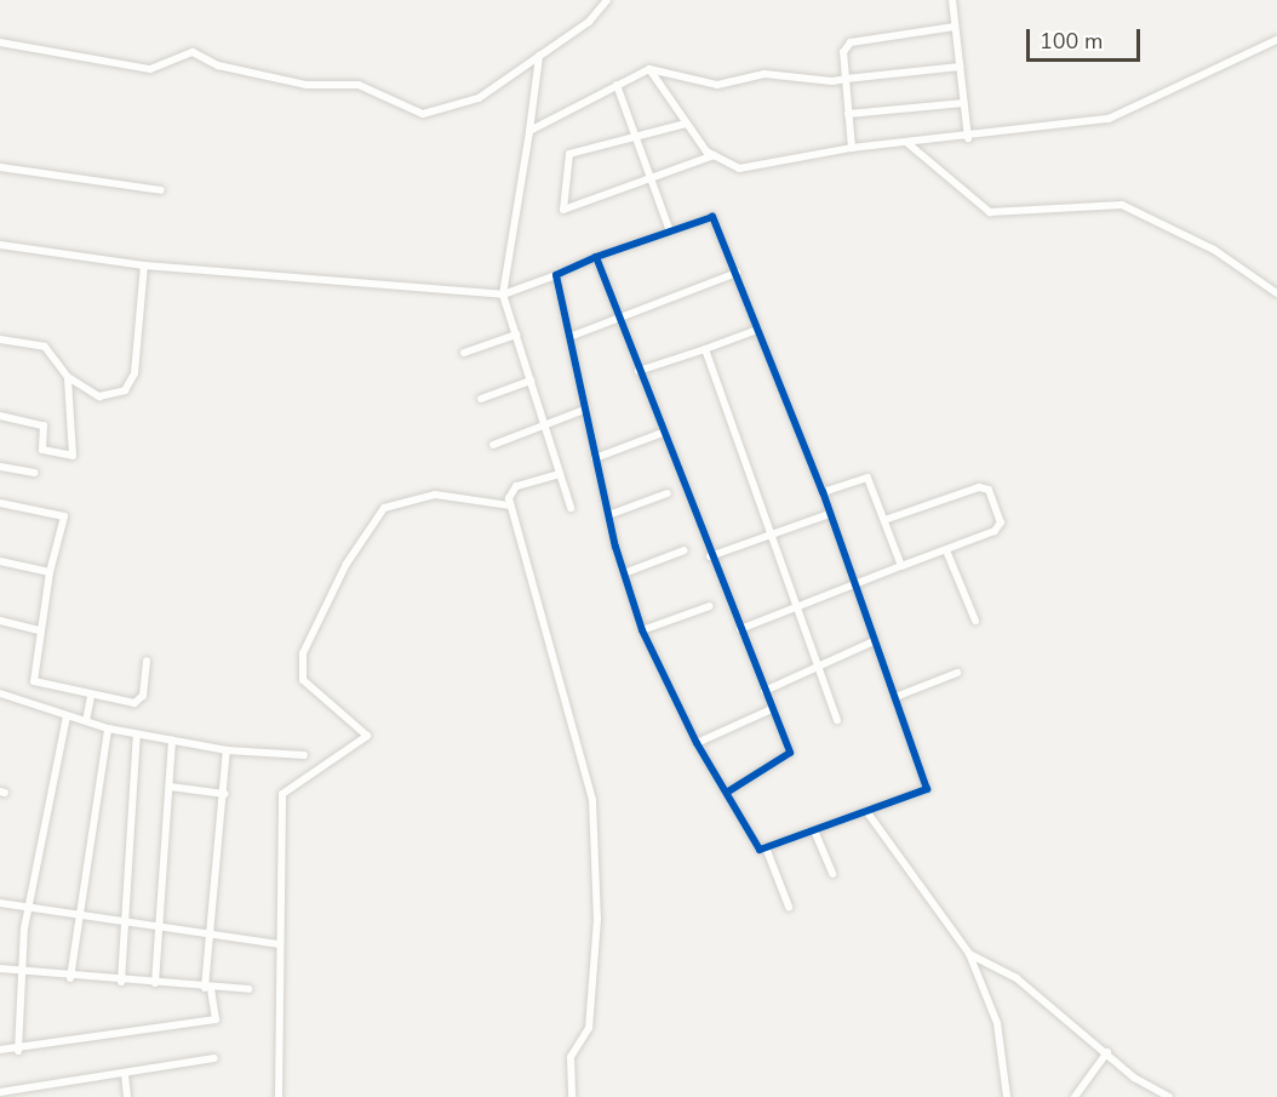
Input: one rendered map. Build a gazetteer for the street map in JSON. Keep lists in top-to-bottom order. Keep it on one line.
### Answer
{"scale_bar":"100 m"}
